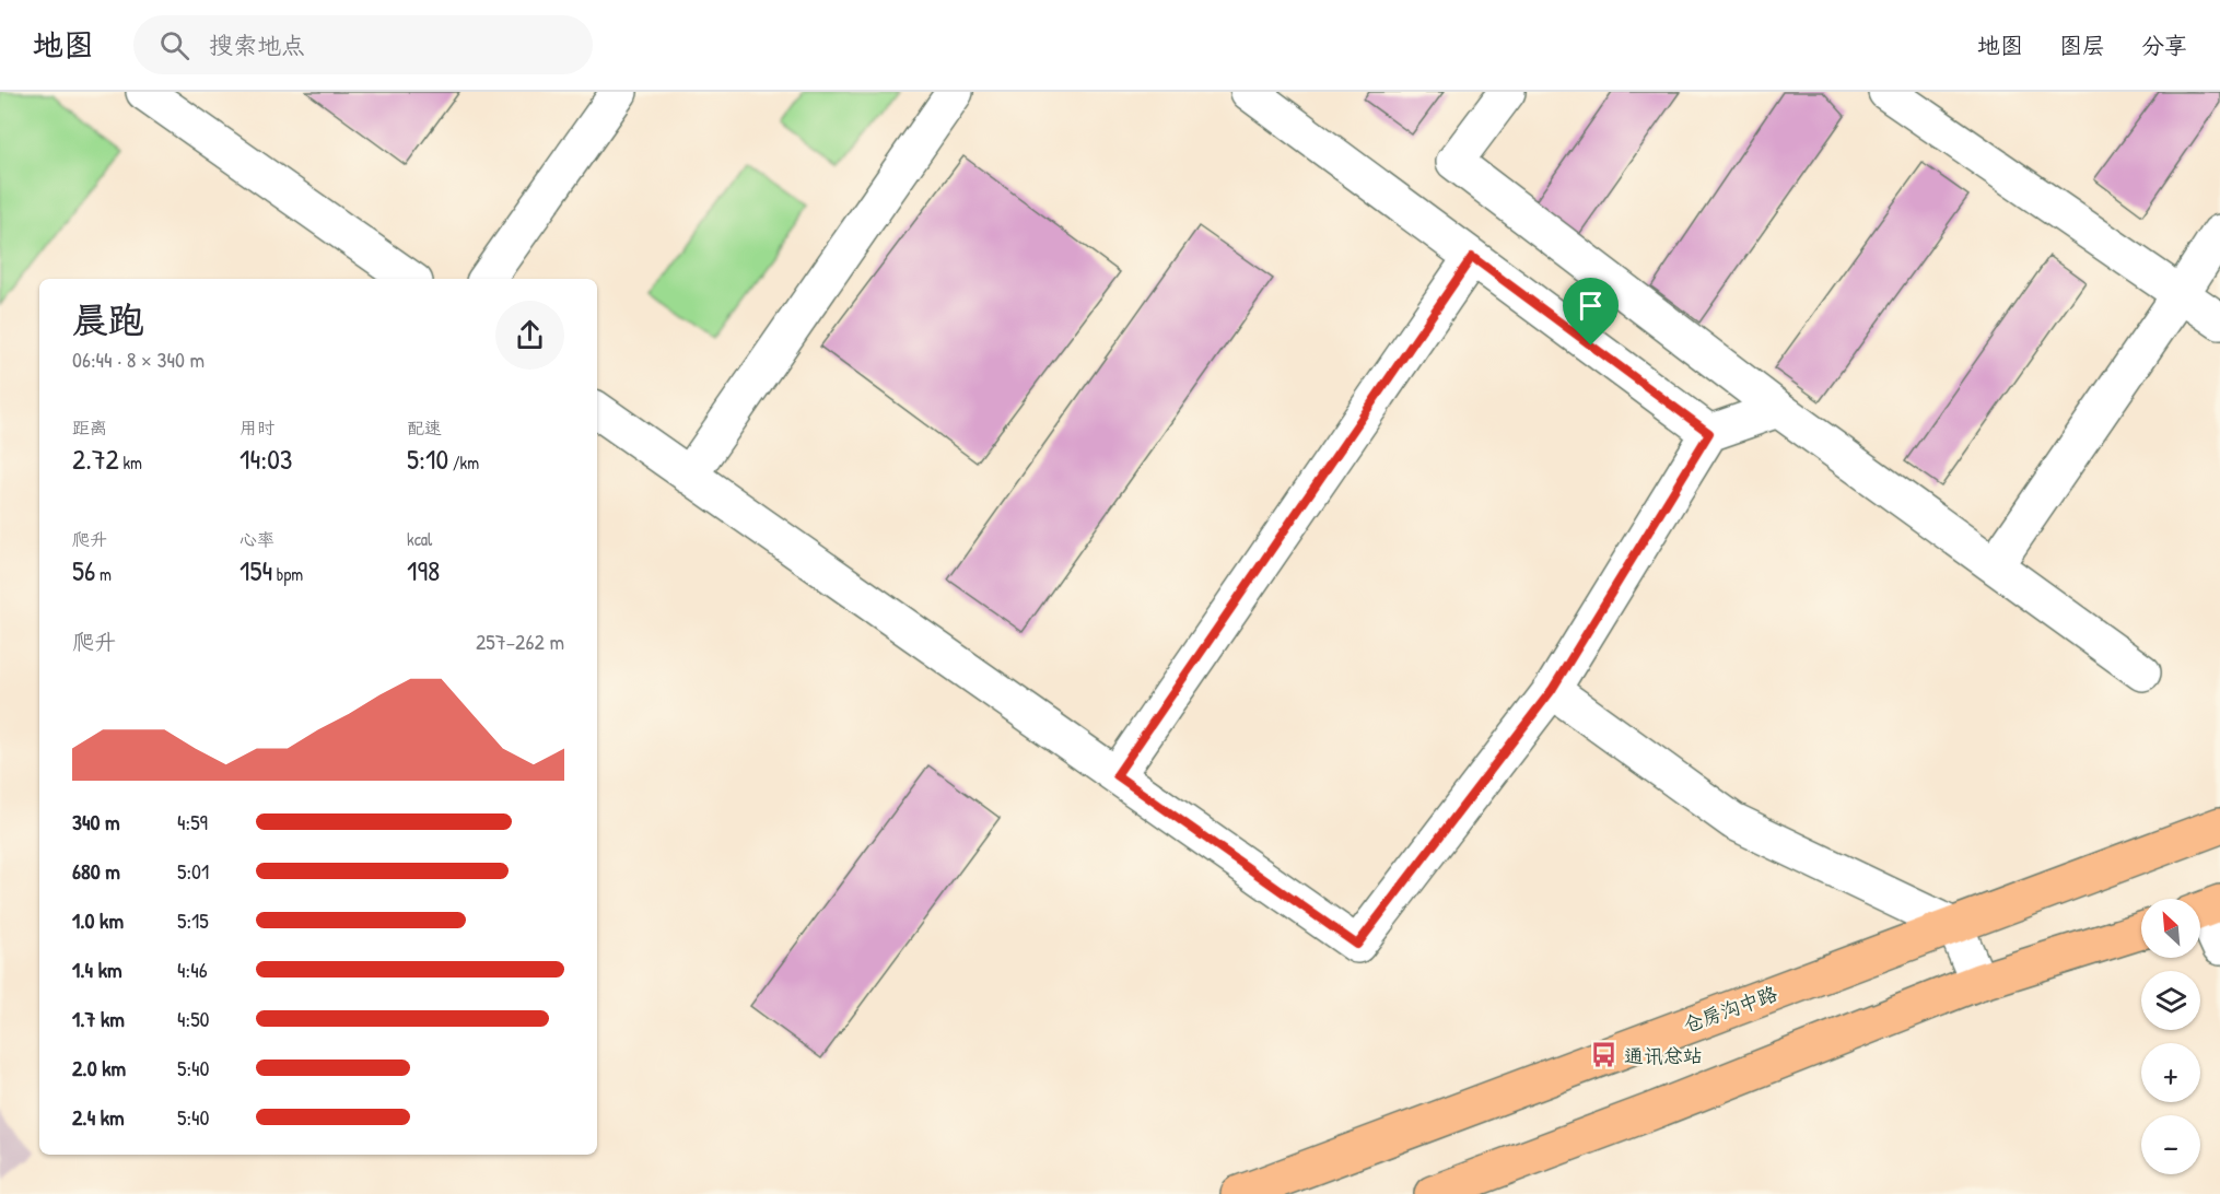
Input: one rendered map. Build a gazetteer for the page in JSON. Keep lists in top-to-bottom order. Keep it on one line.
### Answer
{"streets":{"highway":["仓房沟中路"]},"places":{"bus stop":["通讯总站"]},"north":"top left","page":{"header":"地图","search":"搜索地点","nav":["地图","图层","分享"],"heading":["晨跑","06:44 · 8 × 340 m"],"stats":[["距离","2.72 km"],["用时","14:03"],["配速","5:10 /km"],["爬升","56 m"],["心率","154 bpm"],["kcal","198"]],"chart":["爬升","257–262 m"],"list":[{"name":"340 m","note":"4:59"},{"name":"680 m","note":"5:01"},{"name":"1.0 km","note":"5:15"},{"name":"1.4 km","note":"4:46"},{"name":"1.7 km","note":"4:50"},{"name":"2.0 km","note":"5:40"},{"name":"2.4 km","note":"5:40"}],"map_buttons":["+","−"]}}
